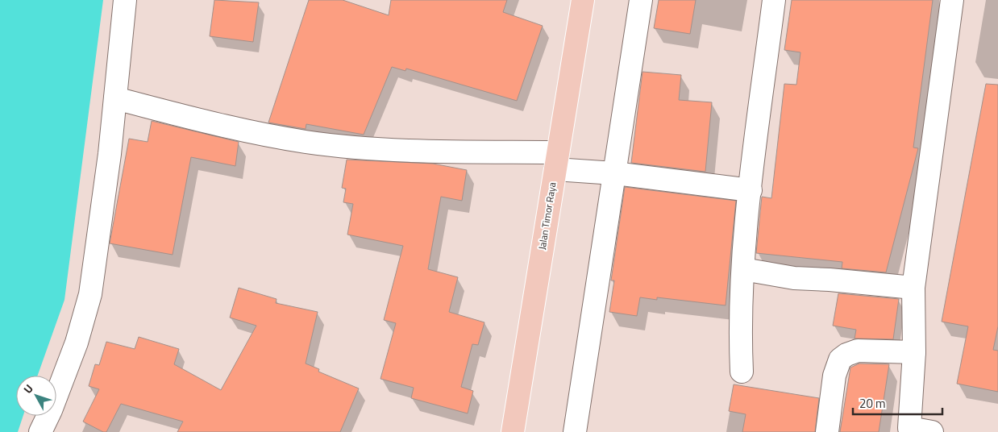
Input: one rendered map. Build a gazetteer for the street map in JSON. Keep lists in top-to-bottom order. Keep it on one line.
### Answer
{"streets":{"highway":["Jalan Timor Raya"]},"scale_bar":"20 m","north":"top left"}
